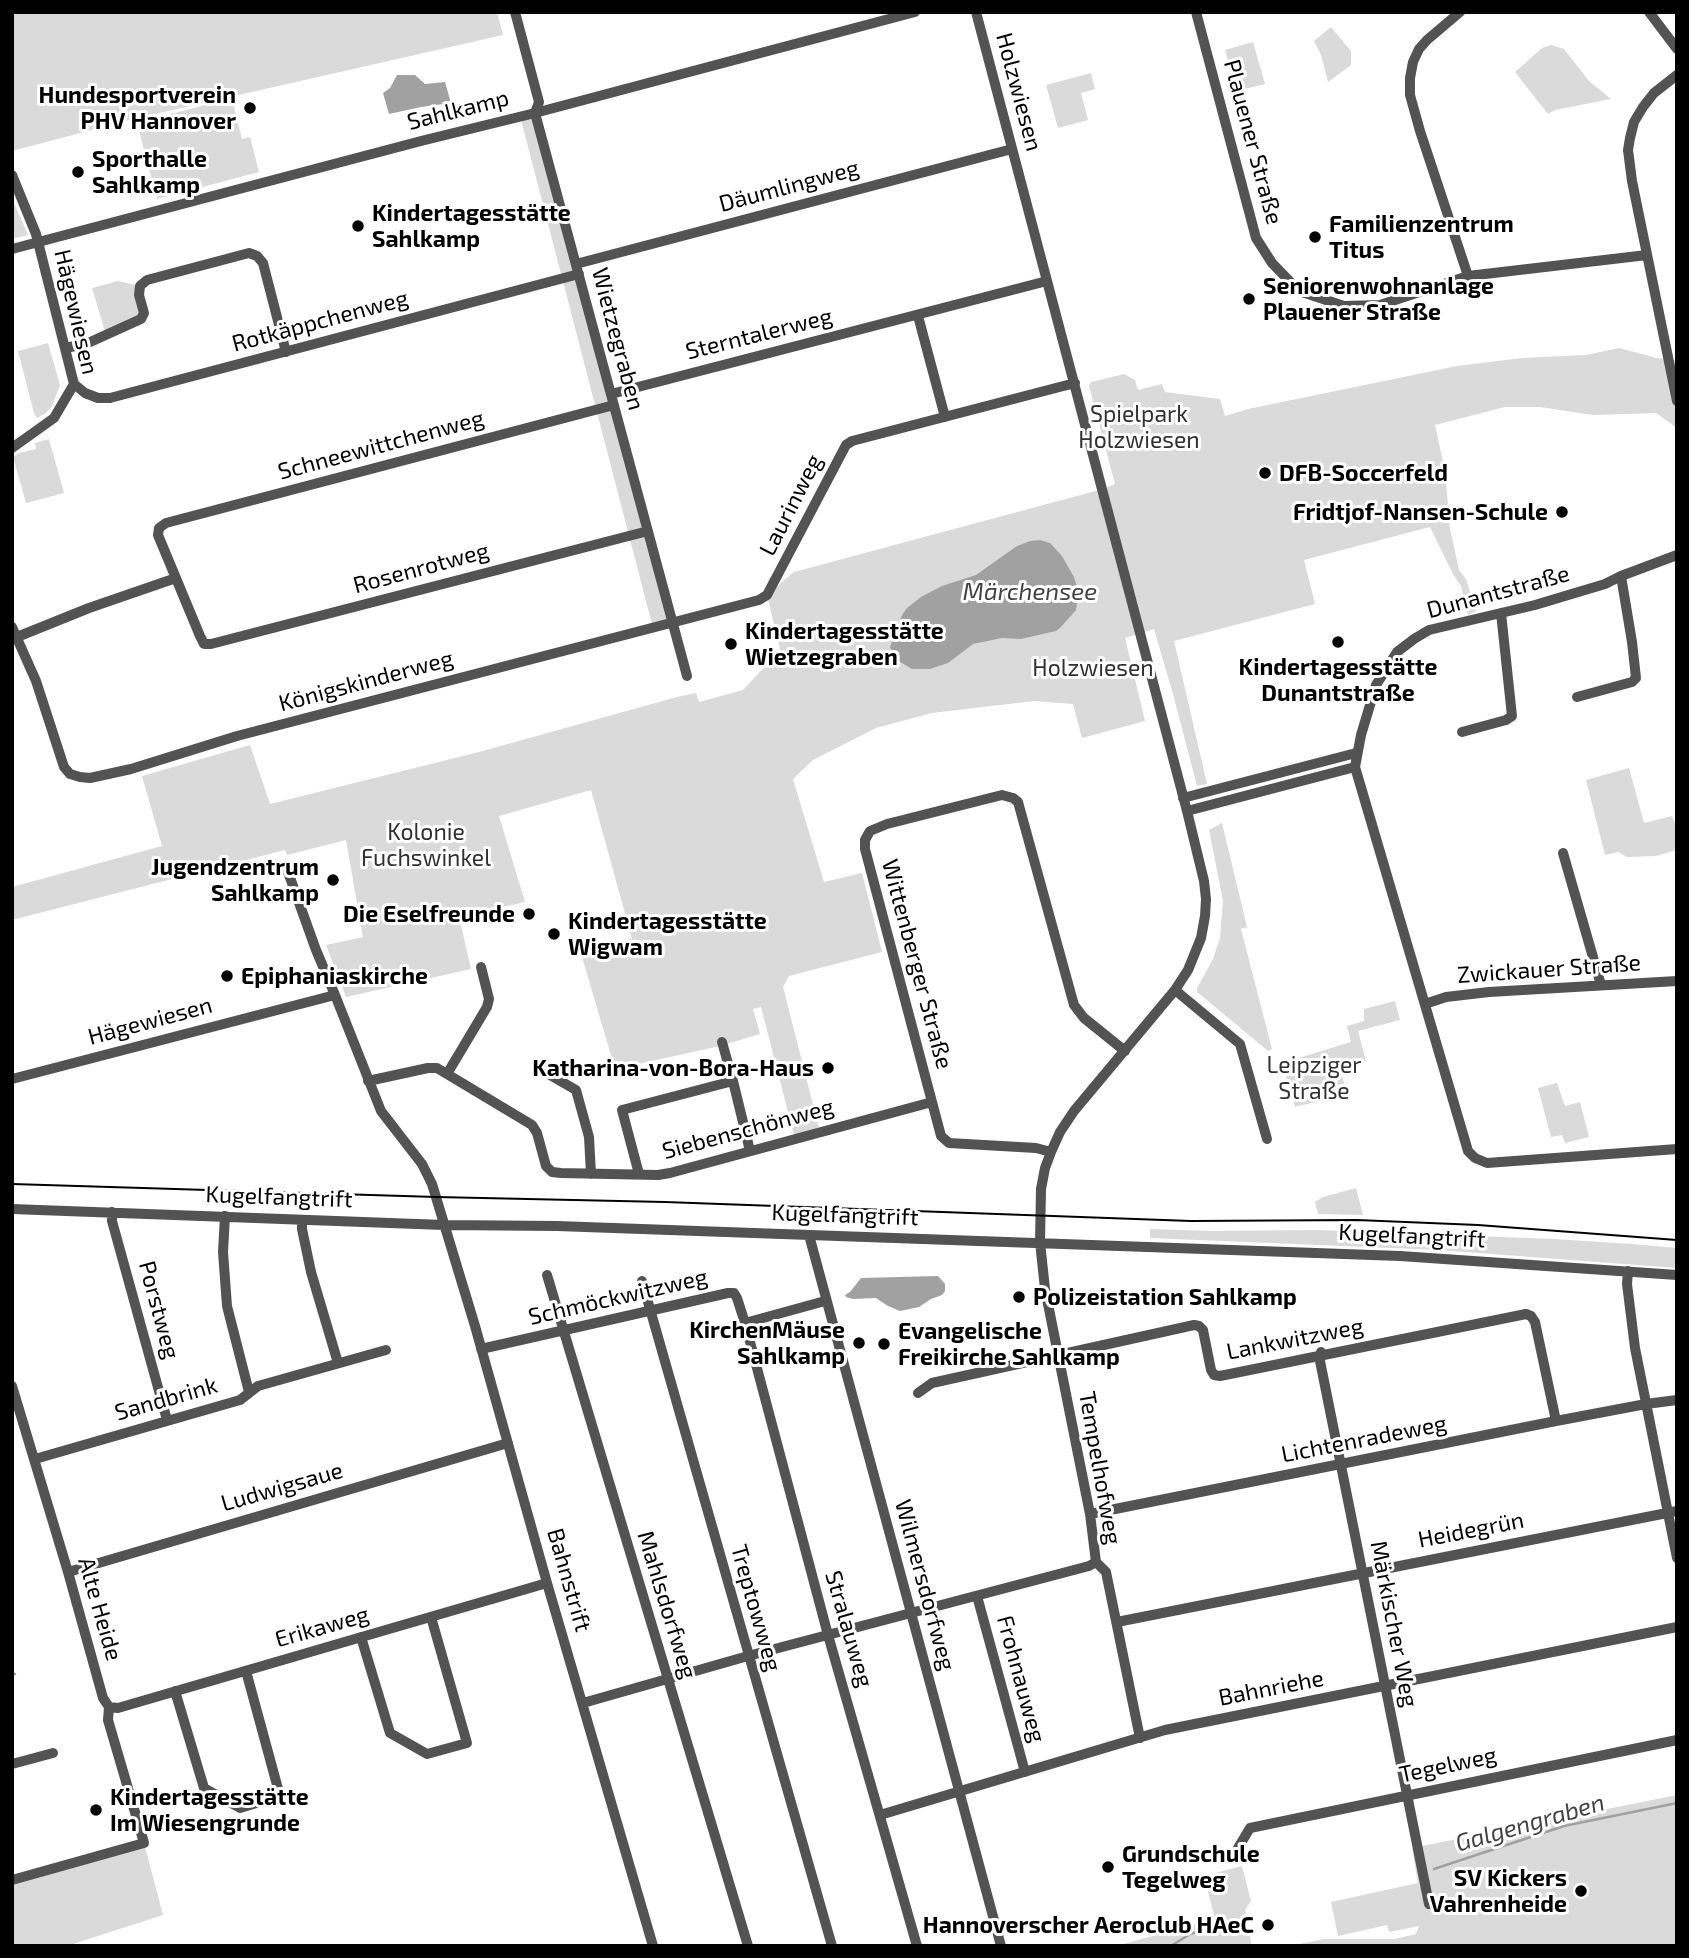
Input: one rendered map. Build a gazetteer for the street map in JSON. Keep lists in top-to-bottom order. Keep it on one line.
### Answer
{"streets":{"street":["Holzwiesen","Sahlkamp","Plauener Straße","Däumlingweg","Hägewiesen","Rotkäppchenweg","Sterntalerweg","Wietzegraben","Schneewittchenweg","Laurinweg","Rosenrotweg","Dunantstraße","Königskinderweg","Wittenberger Straße","Zwickauer Straße","Siebenschönweg","Kugelfangtrift","Schmöckwitzweg","Porstweg","Lankwitzweg","Sandbrink","Lichtenradeweg","Tempelhofweg","Ludwigsaue","Heidegrün","Bahnstrift","Wilmersdorfweg","Mahlsdorfweg","Treptowweg","Alte Heide","Märkischer Weg","Erikaweg","Stralauweg","Frohnauweg","Bahnriehe","Tegelweg"]},"crossings":[["Holzwiesen","Däumlingweg"],["Holzwiesen","Sterntalerweg"],["Holzwiesen","Laurinweg"],["Holzwiesen","Wittenberger Straße"],["Holzwiesen","Kugelfangtrift"],["Holzwiesen","Tempelhofweg"],["Sahlkamp","Hägewiesen"],["Sahlkamp","Wietzegraben"],["Däumlingweg","Rotkäppchenweg"],["Däumlingweg","Wietzegraben"],["Hägewiesen","Rotkäppchenweg"],["Rotkäppchenweg","Wietzegraben"],["Sterntalerweg","Wietzegraben"],["Wietzegraben","Schneewittchenweg"],["Wietzegraben","Laurinweg"],["Wietzegraben","Rosenrotweg"],["Wietzegraben","Königskinderweg"],["Schneewittchenweg","Rosenrotweg"],["Laurinweg","Königskinderweg"],["Wittenberger Straße","Siebenschönweg"],["Kugelfangtrift","Porstweg"],["Kugelfangtrift","Tempelhofweg"],["Kugelfangtrift","Bahnstrift"],["Kugelfangtrift","Wilmersdorfweg"],["Schmöckwitzweg","Bahnstrift"],["Schmöckwitzweg","Mahlsdorfweg"],["Schmöckwitzweg","Treptowweg"],["Schmöckwitzweg","Stralauweg"],["Porstweg","Sandbrink"],["Lankwitzweg","Lichtenradeweg"],["Lankwitzweg","Tempelhofweg"],["Lankwitzweg","Märkischer Weg"],["Sandbrink","Alte Heide"],["Lichtenradeweg","Tempelhofweg"],["Lichtenradeweg","Märkischer Weg"],["Tempelhofweg","Heidegrün"],["Tempelhofweg","Bahnriehe"],["Ludwigsaue","Bahnstrift"],["Ludwigsaue","Alte Heide"],["Heidegrün","Märkischer Weg"],["Bahnstrift","Erikaweg"],["Wilmersdorfweg","Bahnriehe"],["Alte Heide","Erikaweg"],["Märkischer Weg","Bahnriehe"],["Märkischer Weg","Tegelweg"],["Stralauweg","Bahnriehe"],["Frohnauweg","Bahnriehe"]],"water":["Märchensee","Galgengraben"],"parks":["Spielpark Holzwiesen","Holzwiesen","Kolonie Fuchswinkel","Leipziger Straße"],"places":["Hundesportverein PHV Hannover","Sporthalle Sahlkamp","Kindertagesstätte Sahlkamp","Familienzentrum Titus","Seniorenwohnanlage Plauener Straße","DFB-Soccerfeld","Fridtjof-Nansen-Schule","Kindertagesstätte Dunantstraße","Kindertagesstätte Wietzegraben","Jugendzentrum Sahlkamp","Die Eselfreunde","Kindertagesstätte Wigwam","Epiphaniaskirche","Katharina-von-Bora-Haus","Polizeistation Sahlkamp","KirchenMäuse Sahlkamp","Evangelische Freikirche Sahlkamp","Kindertagesstätte Im Wiesengrunde","Grundschule Tegelweg","SV Kickers Vahrenheide","Hannoverscher Aeroclub HAeC"]}
